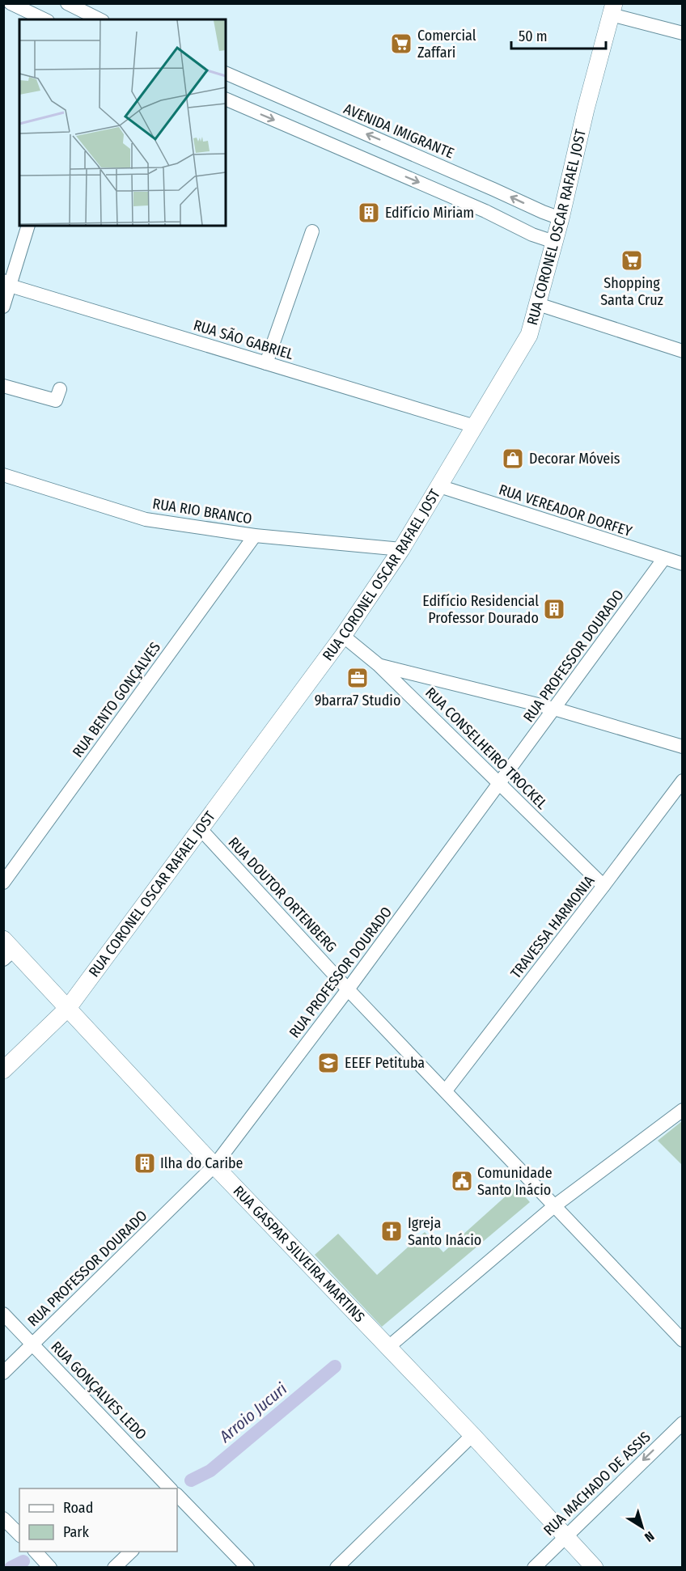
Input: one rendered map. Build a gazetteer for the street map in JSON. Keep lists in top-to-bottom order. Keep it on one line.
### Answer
{"streets":{"main road":["RUA CORONEL OSCAR RAFAEL JOST","RUA GASPAR SILVEIRA MARTINS"],"street":["AVENIDA IMIGRANTE","RUA SÃO GABRIEL","RUA VEREADOR DORFEY","RUA RIO BRANCO","RUA PROFESSOR DOURADO","RUA BENTO GONÇALVES","RUA CONSELHEIRO TROCKEL","RUA DOUTOR ORTENBERG","TRAVESSA HARMONIA","RUA GONÇALVES LEDO","RUA MACHADO DE ASSIS"]},"crossings":[["AVENIDA IMIGRANTE","RUA CORONEL OSCAR RAFAEL JOST"],["RUA CORONEL OSCAR RAFAEL JOST","RUA SÃO GABRIEL"],["RUA CORONEL OSCAR RAFAEL JOST","RUA VEREADOR DORFEY"],["RUA CORONEL OSCAR RAFAEL JOST","RUA RIO BRANCO"],["RUA CORONEL OSCAR RAFAEL JOST","RUA CONSELHEIRO TROCKEL"],["RUA CORONEL OSCAR RAFAEL JOST","RUA DOUTOR ORTENBERG"],["RUA CORONEL OSCAR RAFAEL JOST","RUA GASPAR SILVEIRA MARTINS"],["RUA VEREADOR DORFEY","RUA PROFESSOR DOURADO"],["RUA RIO BRANCO","RUA BENTO GONÇALVES"],["RUA PROFESSOR DOURADO","RUA CONSELHEIRO TROCKEL"],["RUA PROFESSOR DOURADO","RUA DOUTOR ORTENBERG"],["RUA PROFESSOR DOURADO","RUA GASPAR SILVEIRA MARTINS"],["RUA PROFESSOR DOURADO","RUA GONÇALVES LEDO"],["RUA CONSELHEIRO TROCKEL","TRAVESSA HARMONIA"],["RUA DOUTOR ORTENBERG","TRAVESSA HARMONIA"],["RUA GASPAR SILVEIRA MARTINS","RUA MACHADO DE ASSIS"]],"one_way":["RUA MACHADO DE ASSIS"],"water":["Arroio Jucuri"],"places":{"supermarket":["Comercial Zaffari","Shopping Santa Cruz"],"building":["Edifício Miriam","Edifício Residencial Professor Dourado","Ilha do Caribe"],"shop":["Decorar Móveis"],"office":["9barra7 Studio"],"school or university":["EEEF Petituba"],"public building":["Comunidade Santo Inácio"],"church":["Igreja Santo Inácio"]},"legend":["Road","Park"],"scale_bar":"50 m","north":"bottom right"}
